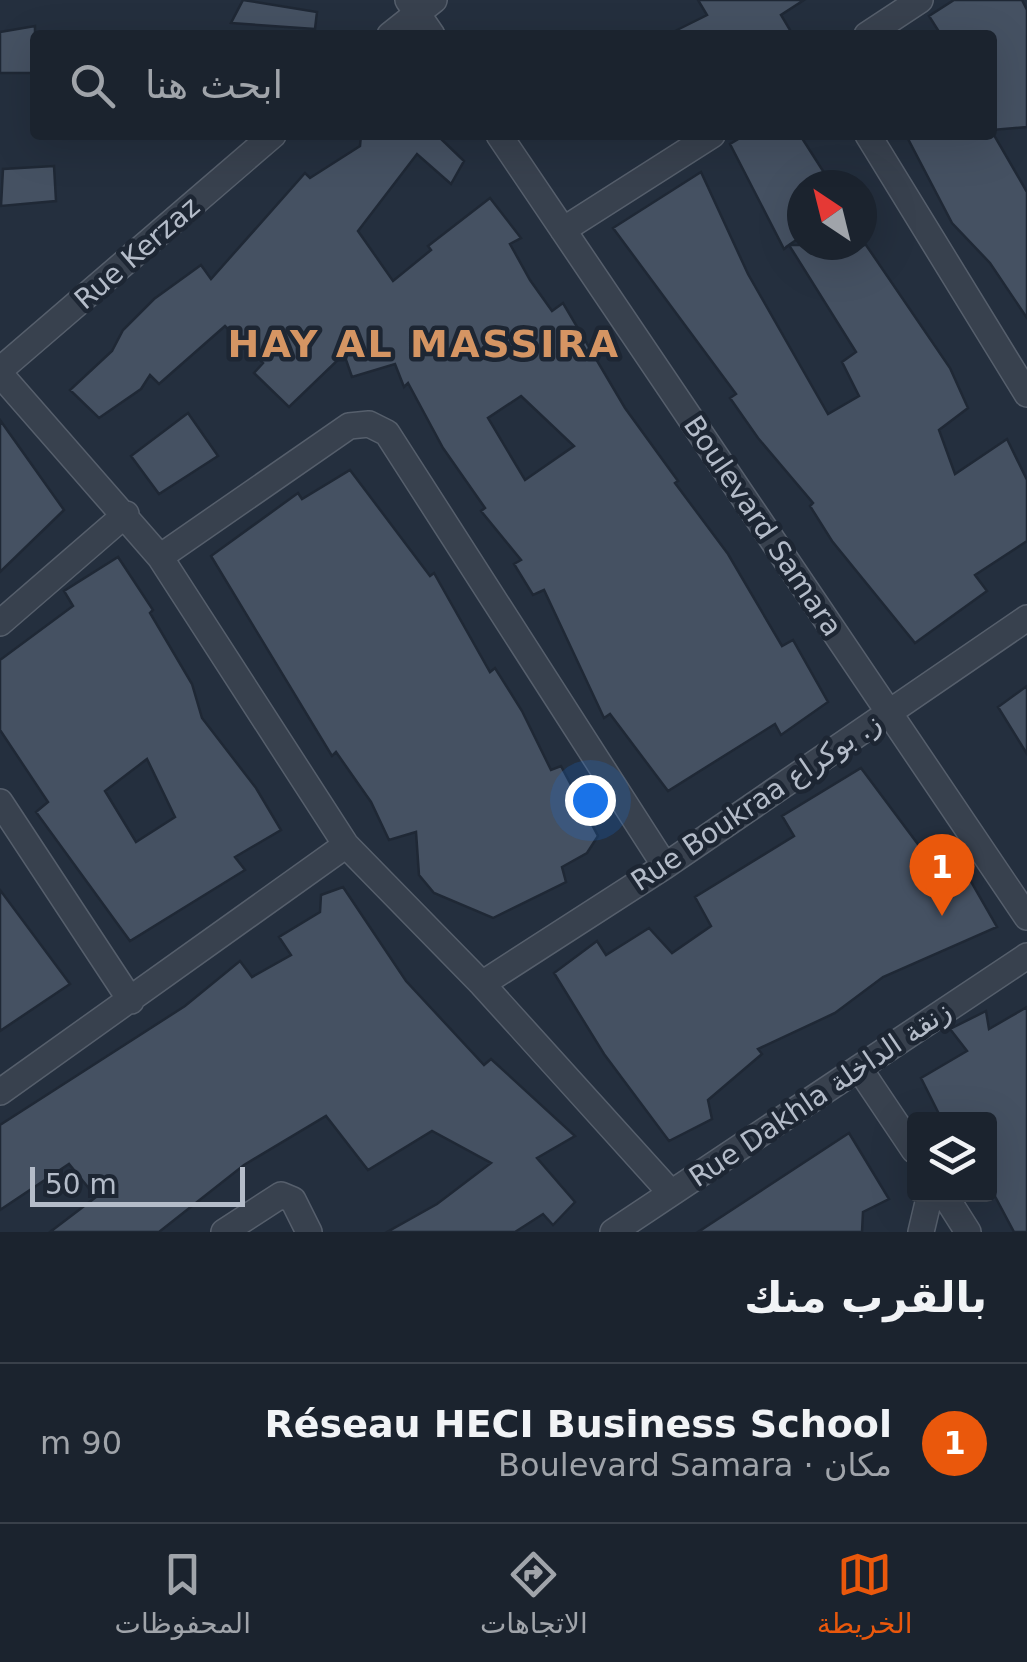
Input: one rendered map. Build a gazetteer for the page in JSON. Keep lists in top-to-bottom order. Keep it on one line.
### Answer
{"streets":{"street":["Rue Kerzaz","Boulevard Samara","Rue Boukraa ز. بوكراع","Rue Dakhla زنقة الداخلة"]},"crossings":[["Boulevard Samara","Rue Boukraa ز. بوكراع"]],"districts":["HAY AL MASSIRA"],"scale_bar":"50 m","north":"top left","page":{"search":"ابحث هنا","pins":"1","scale":"50 m","heading":"بالقرب منك","list":[{"mark":"1","name":"Réseau HECI Business School","note":"مكان · Boulevard Samara","value":"90 m"}],"nav":["الخريطة","الاتجاهات","المحفوظات"]}}
